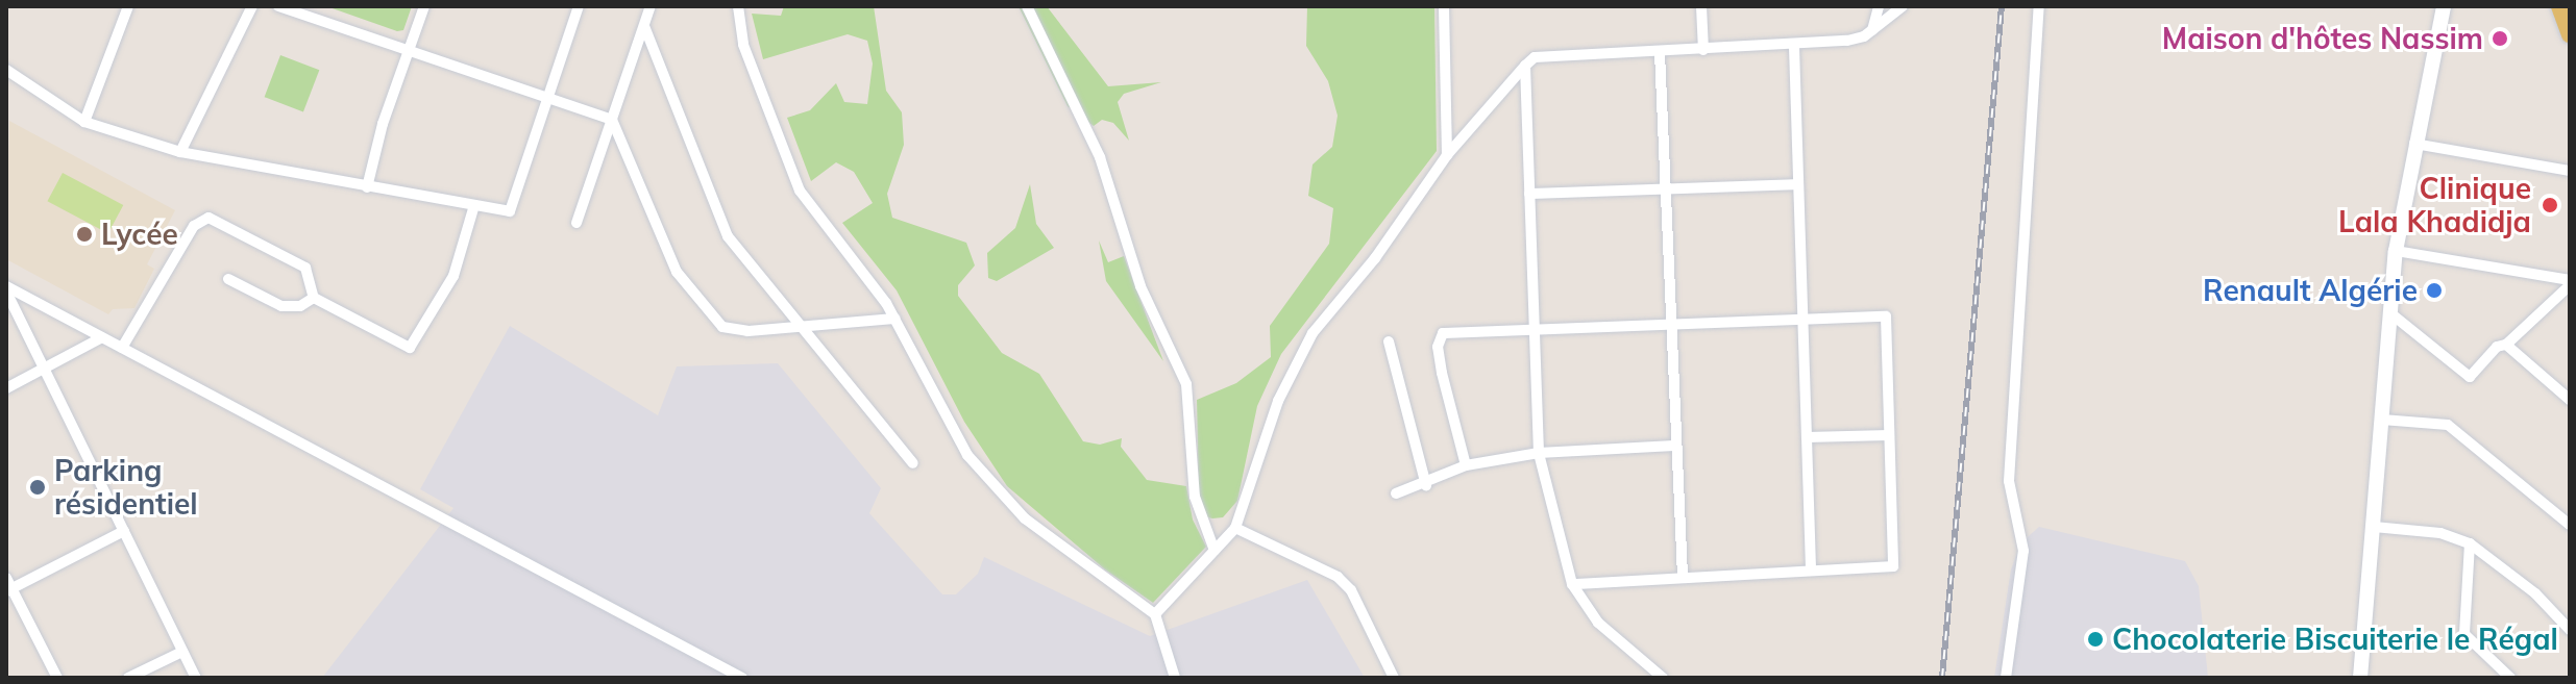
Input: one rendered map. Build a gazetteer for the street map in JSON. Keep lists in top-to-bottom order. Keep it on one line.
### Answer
{"places":["Maison d'hôtes Nassim","Clinique Lala Khadidja","Lycée","Renault Algérie","Parking résidentiel","Chocolaterie Biscuiterie le Régal"]}
